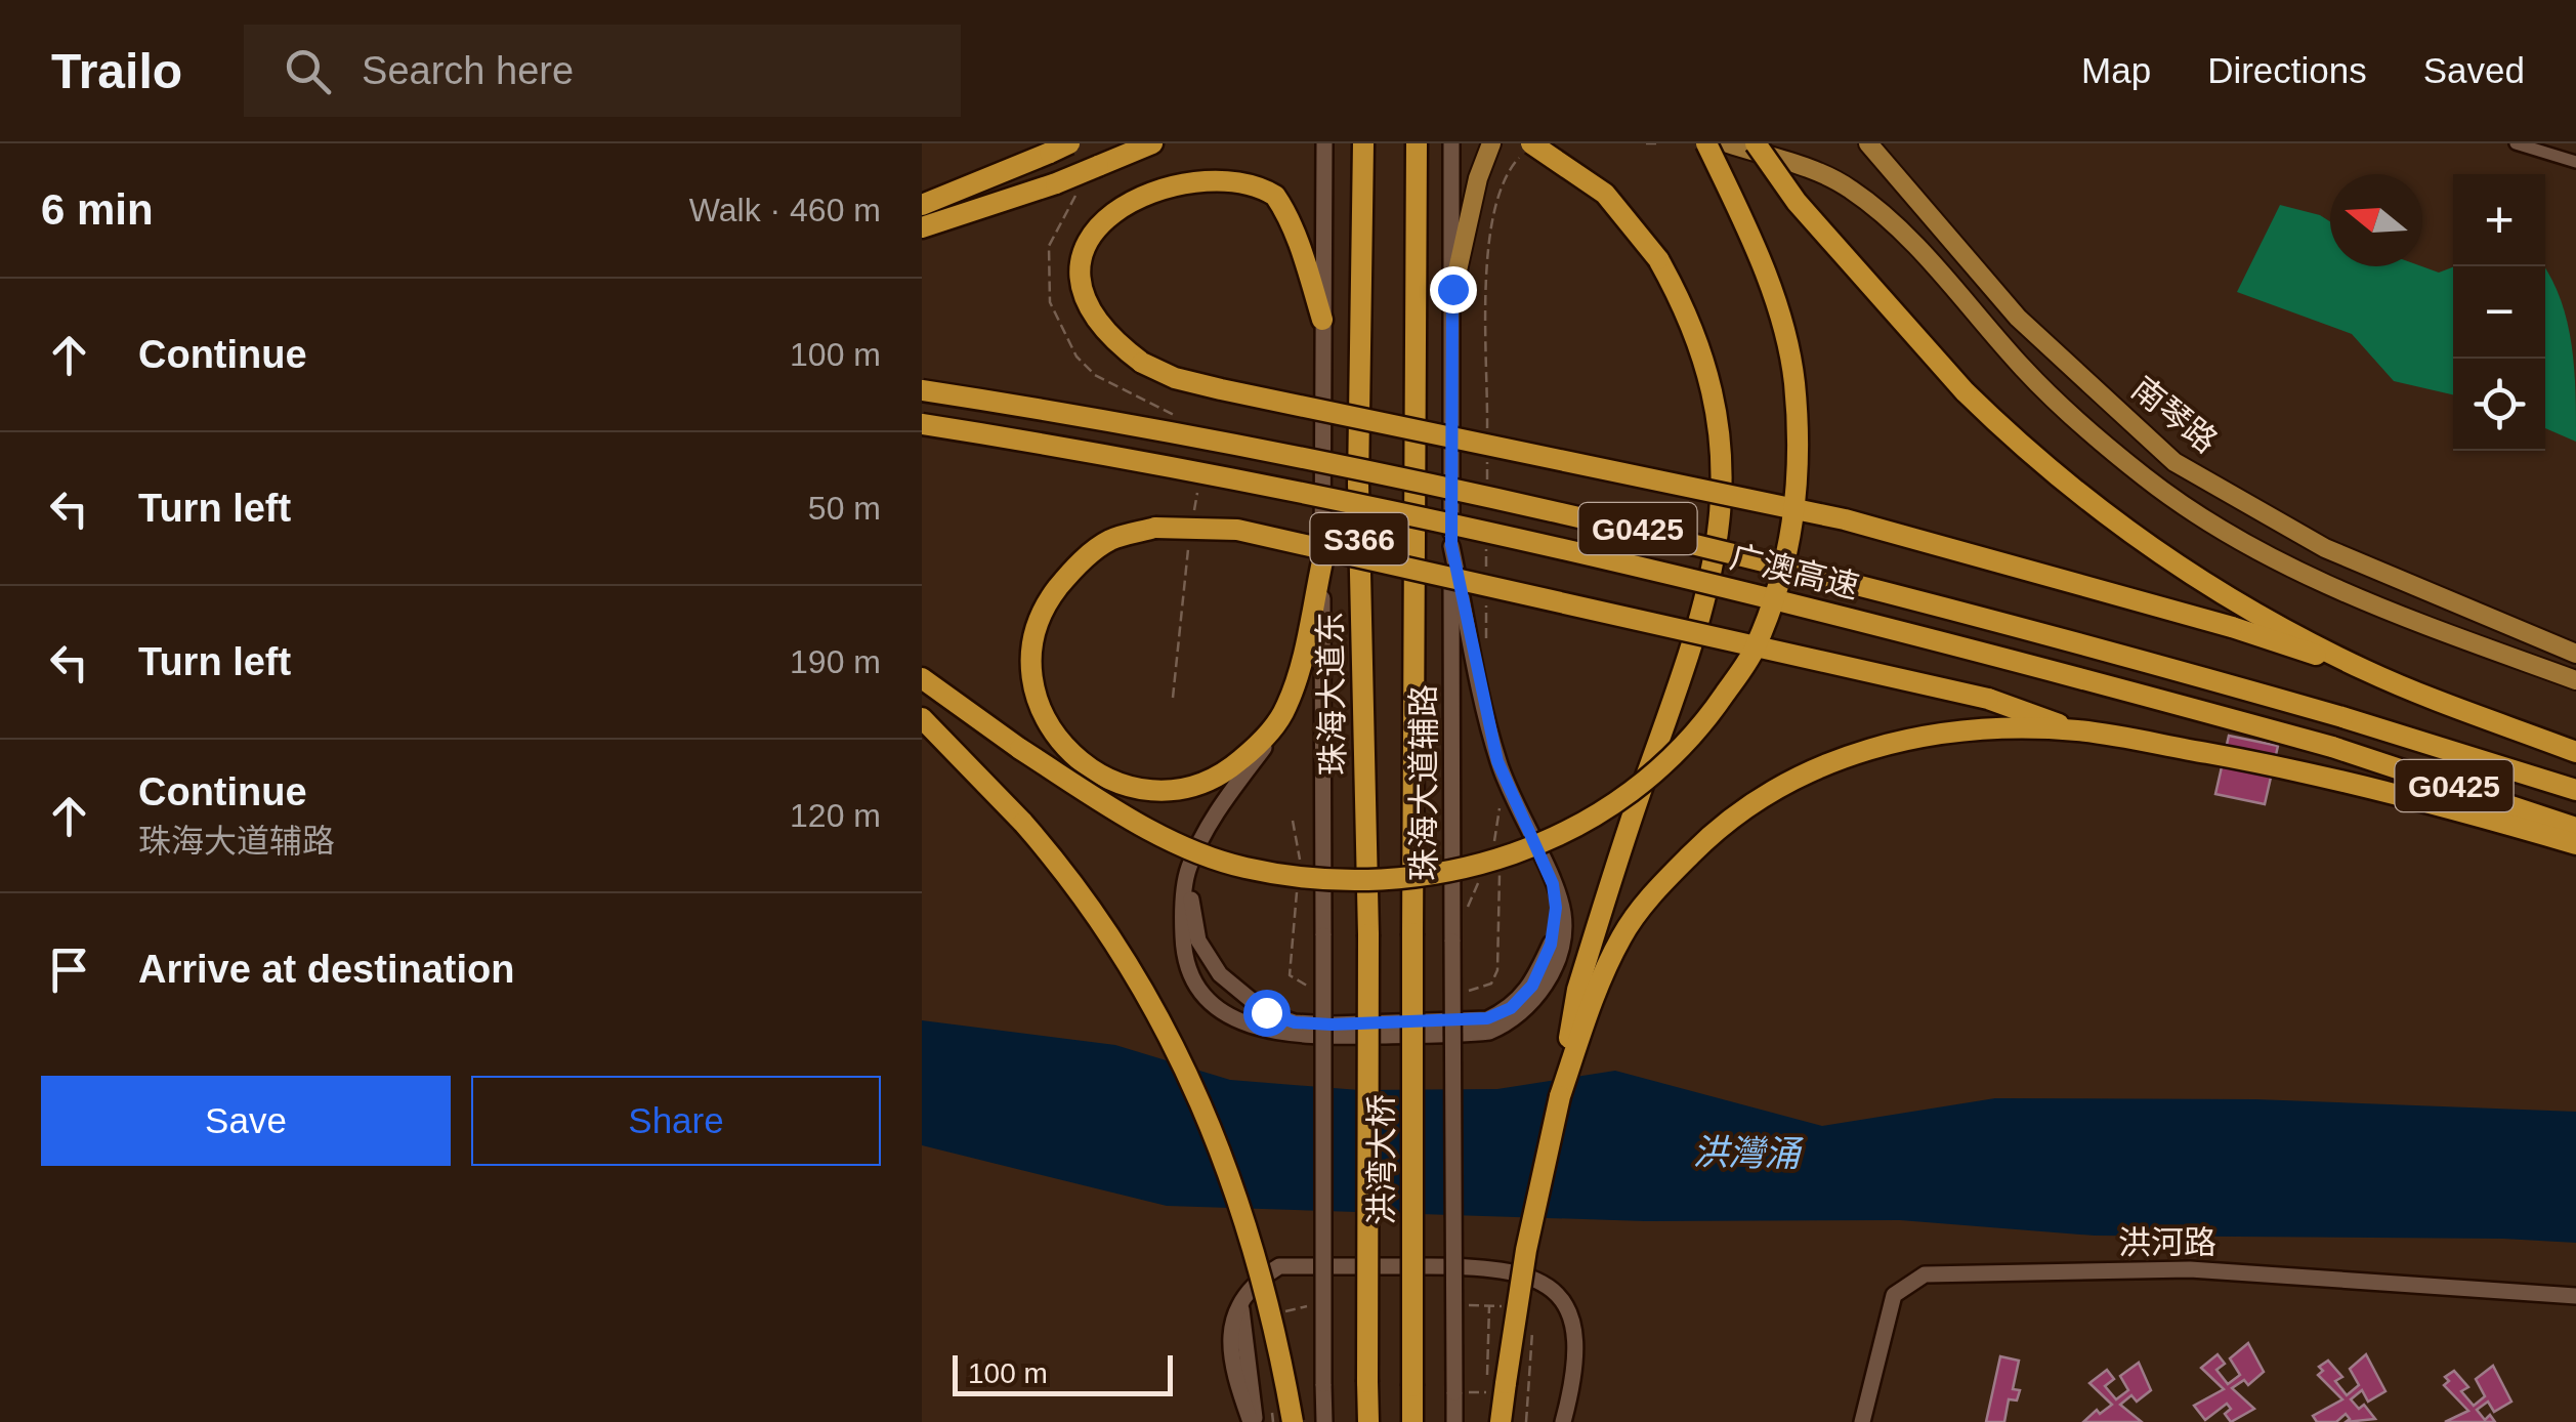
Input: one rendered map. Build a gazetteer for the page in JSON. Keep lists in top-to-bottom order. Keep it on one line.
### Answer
{"streets":{"highway":["G0425","S366","广澳高速","珠海大道东","洪湾大桥"],"main road":["南琴路","珠海大道辅路","洪河路"]},"crossings":[["珠海大道东","洪湾大桥"]],"water":["洪灣涌"],"scale_bar":"100 m","north":"left","page":{"header":"Trailo","search":"Search here","nav":["Map","Directions","Saved"],"heading":["6 min","Walk · 460 m"],"map_buttons":["+","−"],"list":[["Continue","100 m"],["Turn left","50 m"],["Turn left","190 m"],["Continue","珠海大道辅路","120 m"],"Arrive at destination"],"buttons":["Save","Share"],"scale":"100 m"}}
